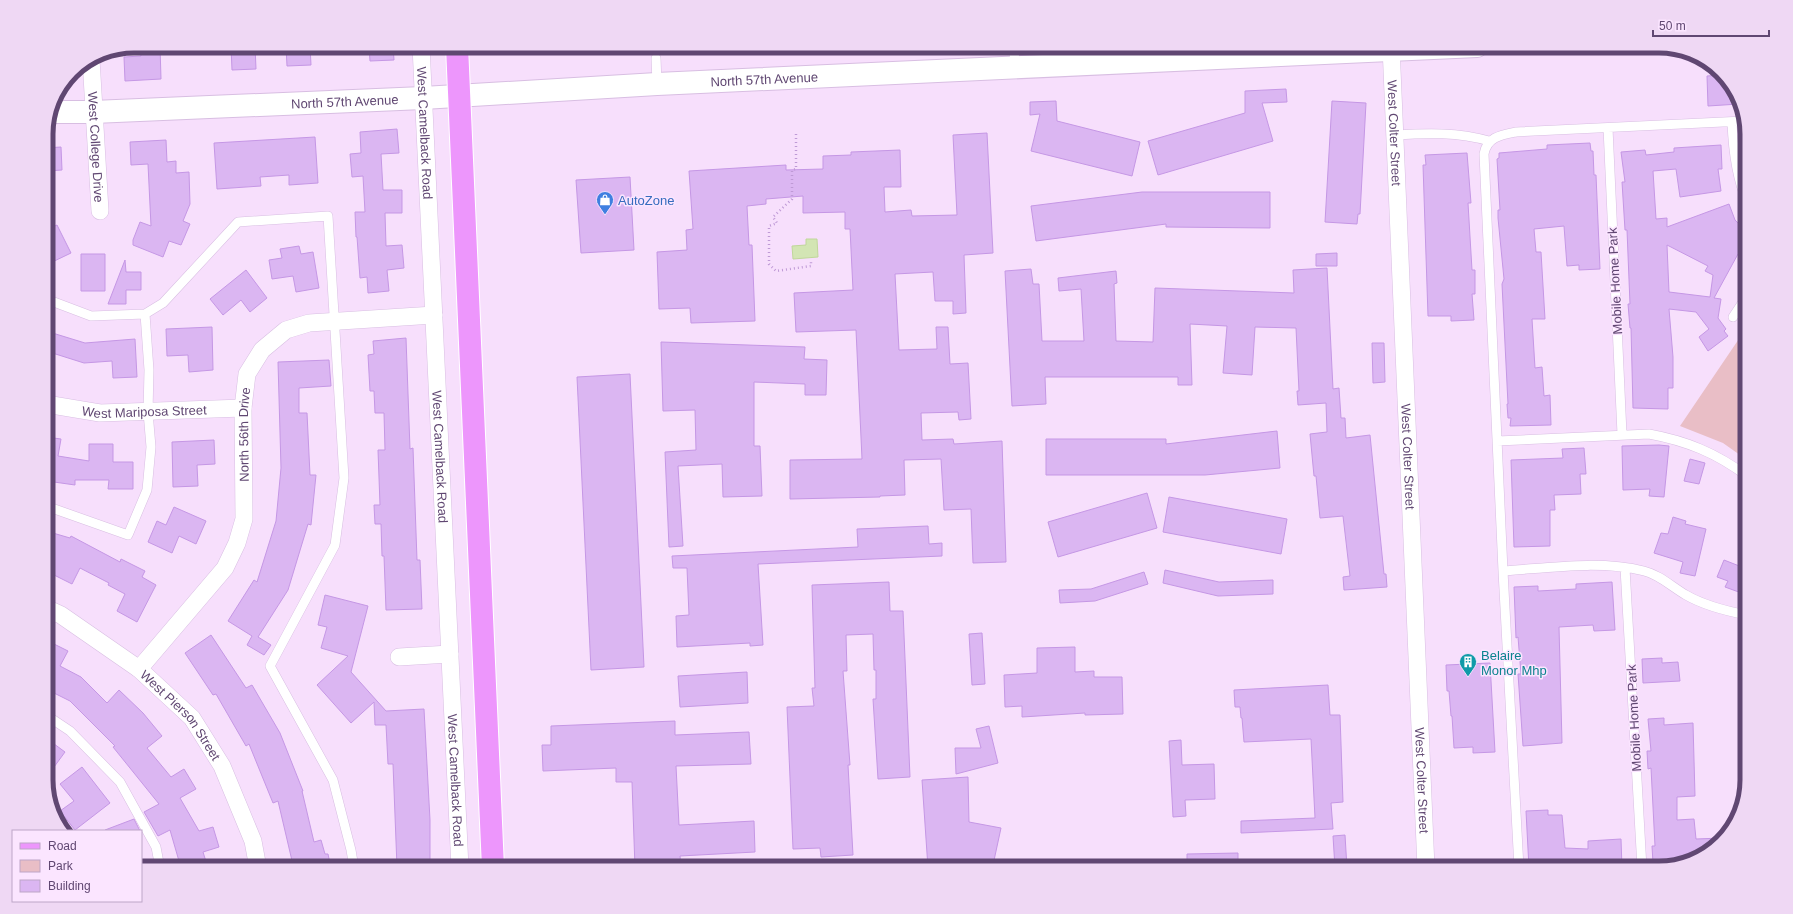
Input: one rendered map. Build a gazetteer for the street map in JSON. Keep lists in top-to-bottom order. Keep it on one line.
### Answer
{"streets":{"street":["North 57th Avenue","West Camelback Road","West Colter Street","West College Drive","West Mariposa Street","North 56th Drive","West Pierson Street"],"lane":["Mobile Home Park"]},"crossings":[["North 57th Avenue","West Camelback Road"],["North 57th Avenue","West College Drive"],["West Camelback Road","North 56th Drive"],["West Mariposa Street","North 56th Drive"],["North 56th Drive","West Pierson Street"]],"places":{"shop":["AutoZone"],"building":["Belaire Monor Mhp"]},"legend":["Road","Park","Building"],"scale_bar":"50 m"}
